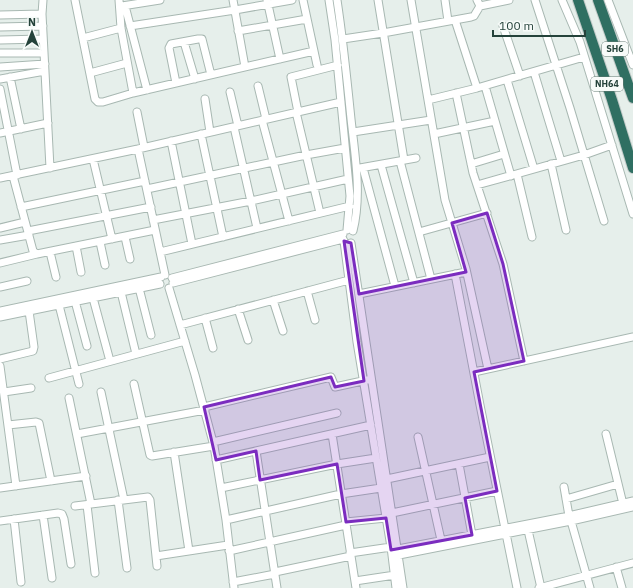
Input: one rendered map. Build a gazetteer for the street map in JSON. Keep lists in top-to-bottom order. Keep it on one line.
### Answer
{"streets":{"highway":["SH6","NH64"]},"scale_bar":"100 m","north":"top"}
